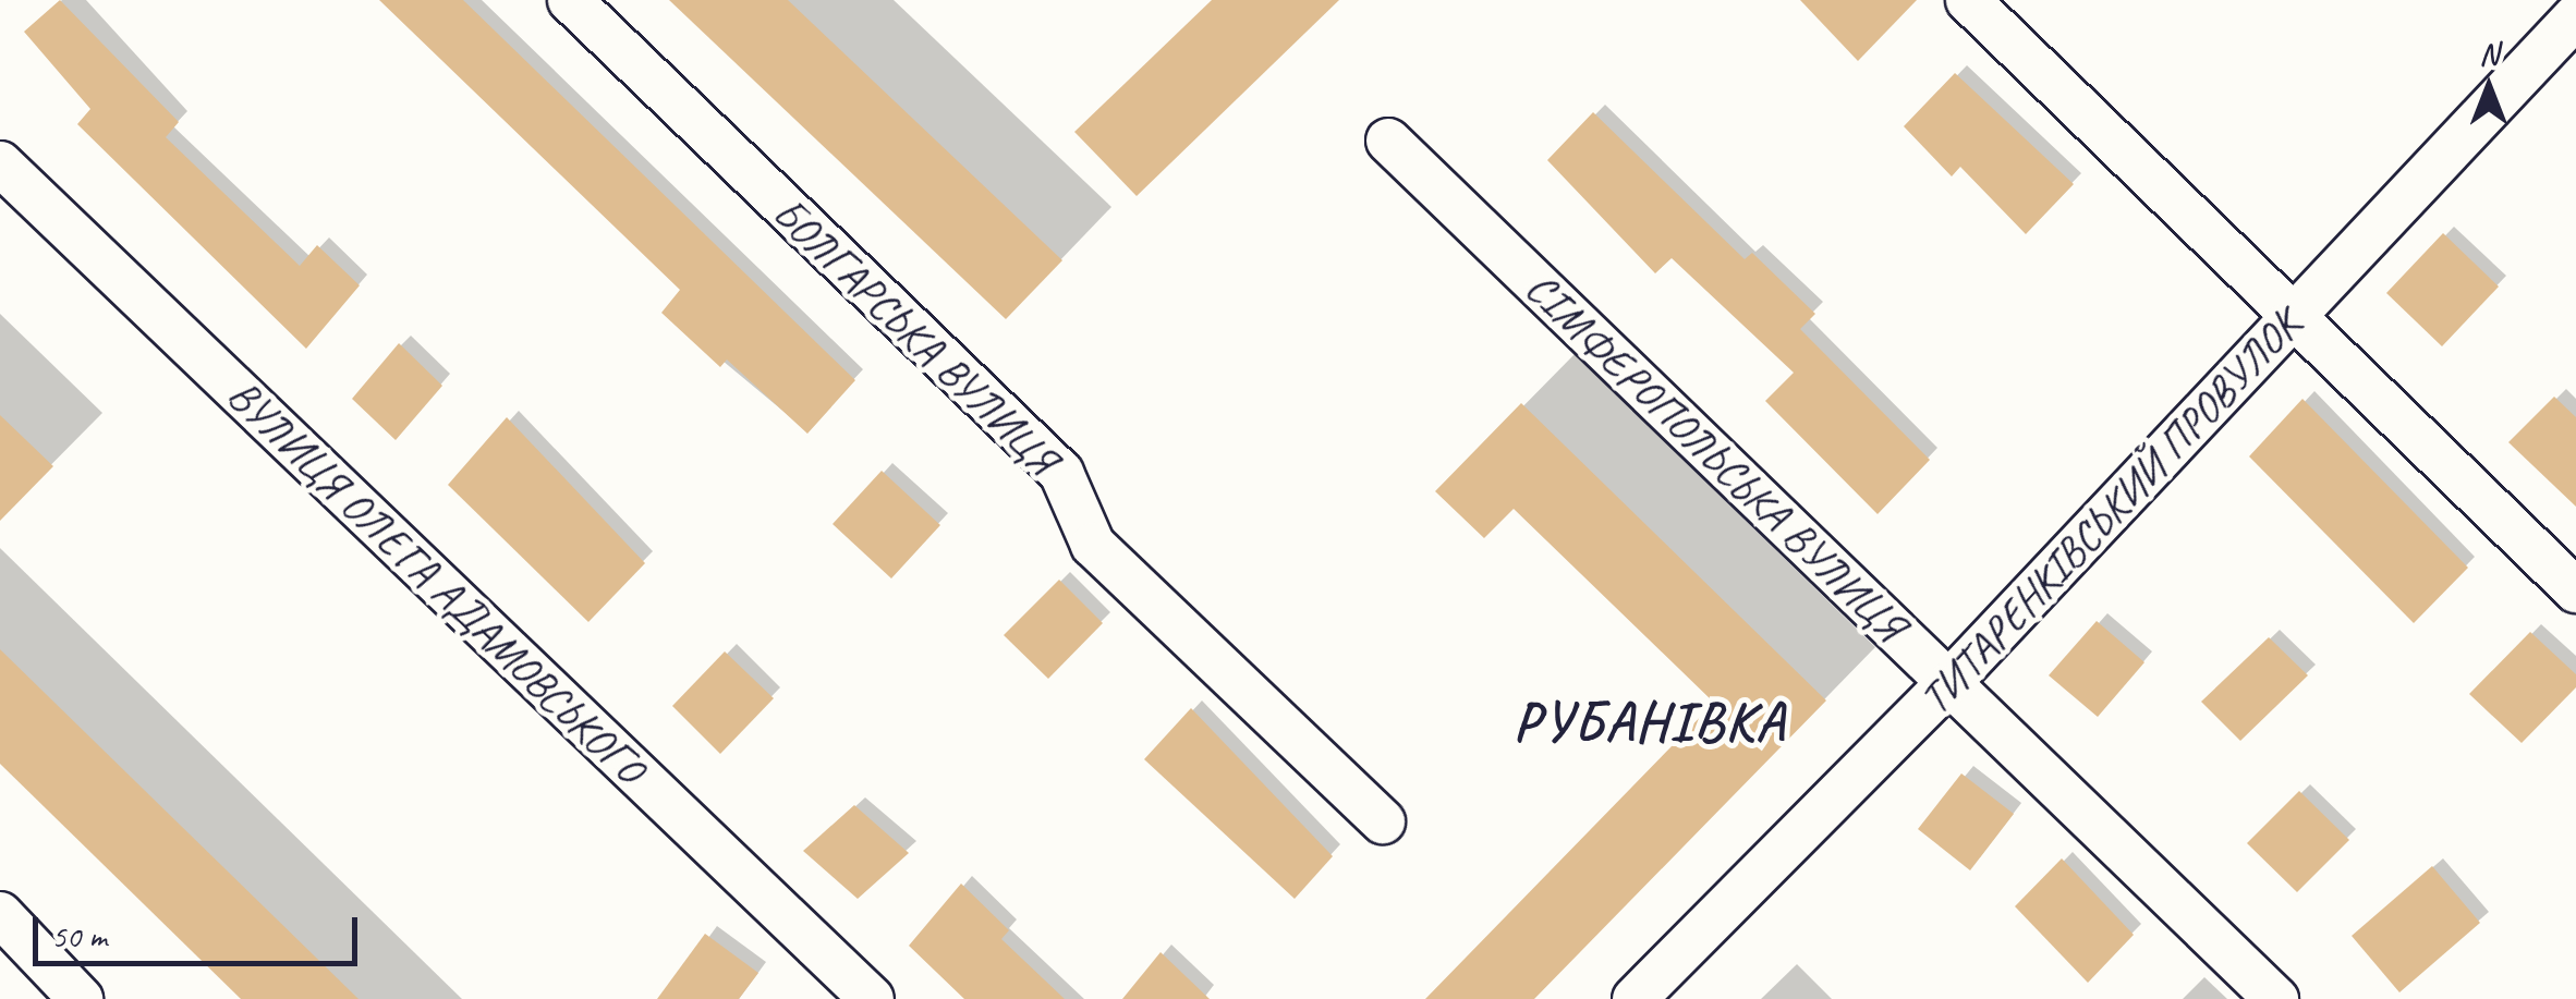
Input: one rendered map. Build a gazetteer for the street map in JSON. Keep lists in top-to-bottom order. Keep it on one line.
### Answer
{"streets":{"street":["БОЛГАРСЬКА ВУЛИЦЯ","СІМФЕРОПОЛЬСЬКА ВУЛИЦЯ","ТИТАРЕНКІВСЬКИЙ ПРОВУЛОК","ВУЛИЦЯ ОЛЕГА АДАМОВСЬКОГО"]},"crossings":[["СІМФЕРОПОЛЬСЬКА ВУЛИЦЯ","ТИТАРЕНКІВСЬКИЙ ПРОВУЛОК"]],"districts":["РУБАНІВКА"],"scale_bar":"50 m","north":"top"}
